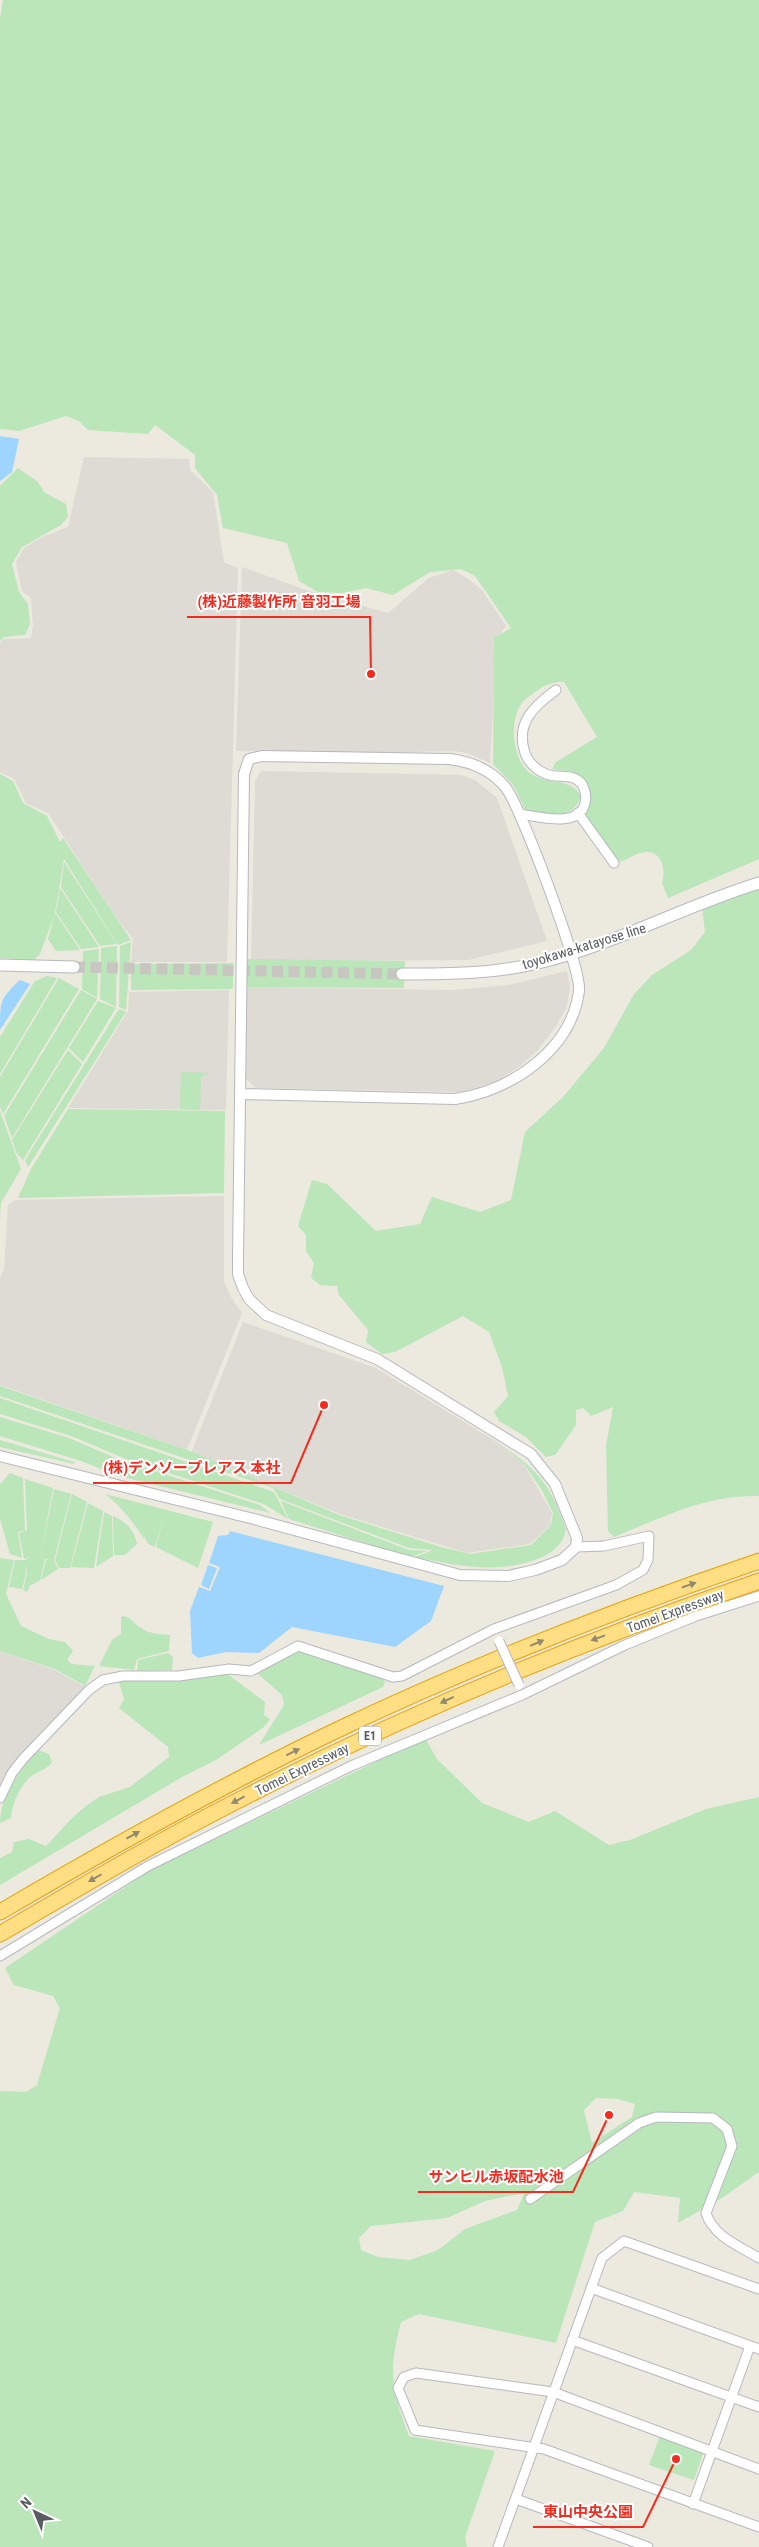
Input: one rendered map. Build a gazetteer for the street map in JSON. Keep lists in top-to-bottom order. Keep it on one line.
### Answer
{"streets":{"highway":["Tomei Expressway","E1"],"main road":["toyokawa-katayose line"]},"places":["(株)近藤製作所 音羽工場","(株)デンソープレアス 本社","サンヒル赤坂配水池","東山中央公園"],"north":"top left"}
